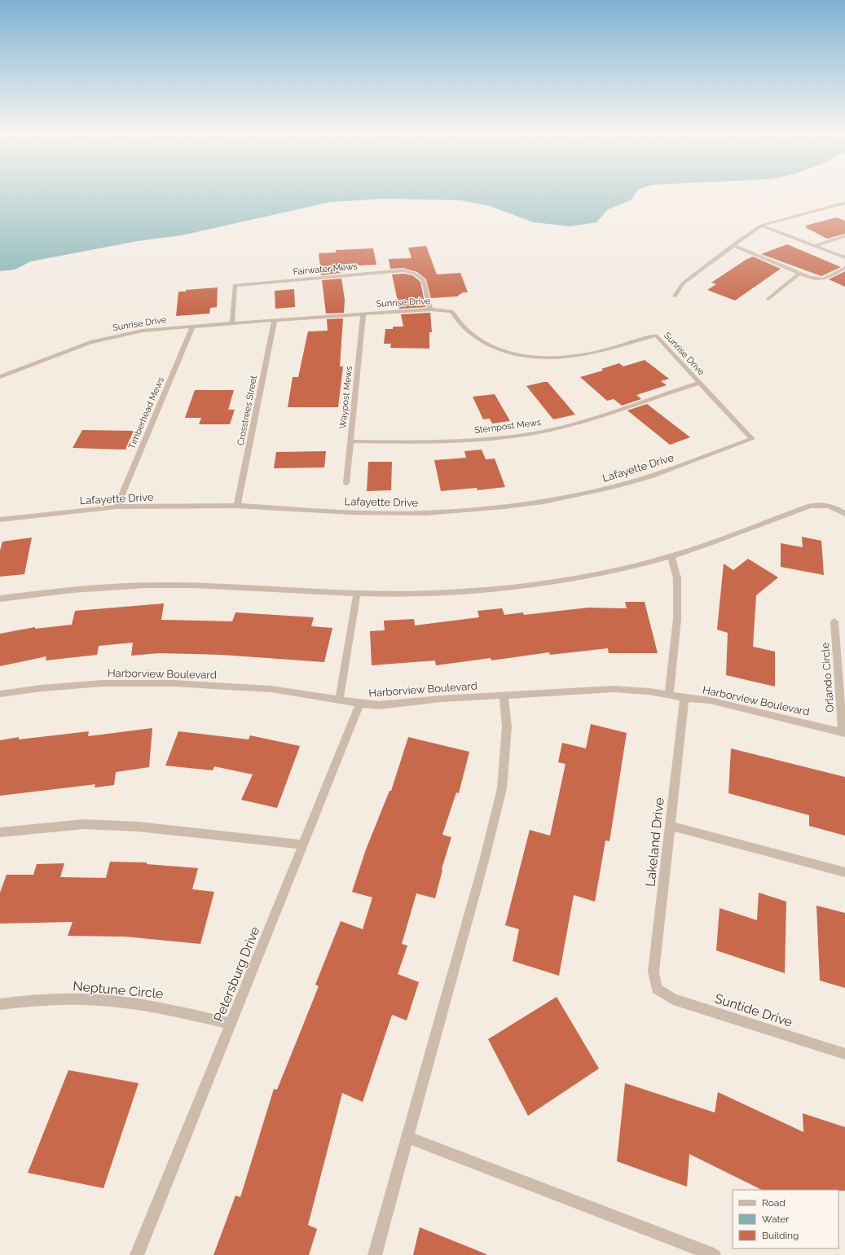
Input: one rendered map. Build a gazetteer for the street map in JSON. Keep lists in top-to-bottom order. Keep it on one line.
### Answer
{"streets":{"street":["Fairwater Mews","Sunrise Drive","Waypost Mews","Crosstrees Street","Timberhead Mews","Sternpost Mews","Lafayette Drive","Harborview Boulevard","Orlando Circle","Lakeland Drive","Petersburg Drive","Neptune Circle","Suntide Drive"]},"crossings":[["Fairwater Mews","Sunrise Drive"],["Sunrise Drive","Waypost Mews"],["Sunrise Drive","Crosstrees Street"],["Sunrise Drive","Timberhead Mews"],["Sunrise Drive","Sternpost Mews"],["Sunrise Drive","Lafayette Drive"],["Waypost Mews","Sternpost Mews"],["Crosstrees Street","Lafayette Drive"],["Timberhead Mews","Lafayette Drive"],["Harborview Boulevard","Orlando Circle"],["Harborview Boulevard","Lakeland Drive"],["Harborview Boulevard","Petersburg Drive"],["Lakeland Drive","Suntide Drive"],["Petersburg Drive","Neptune Circle"]],"legend":["Road","Water","Building"]}
